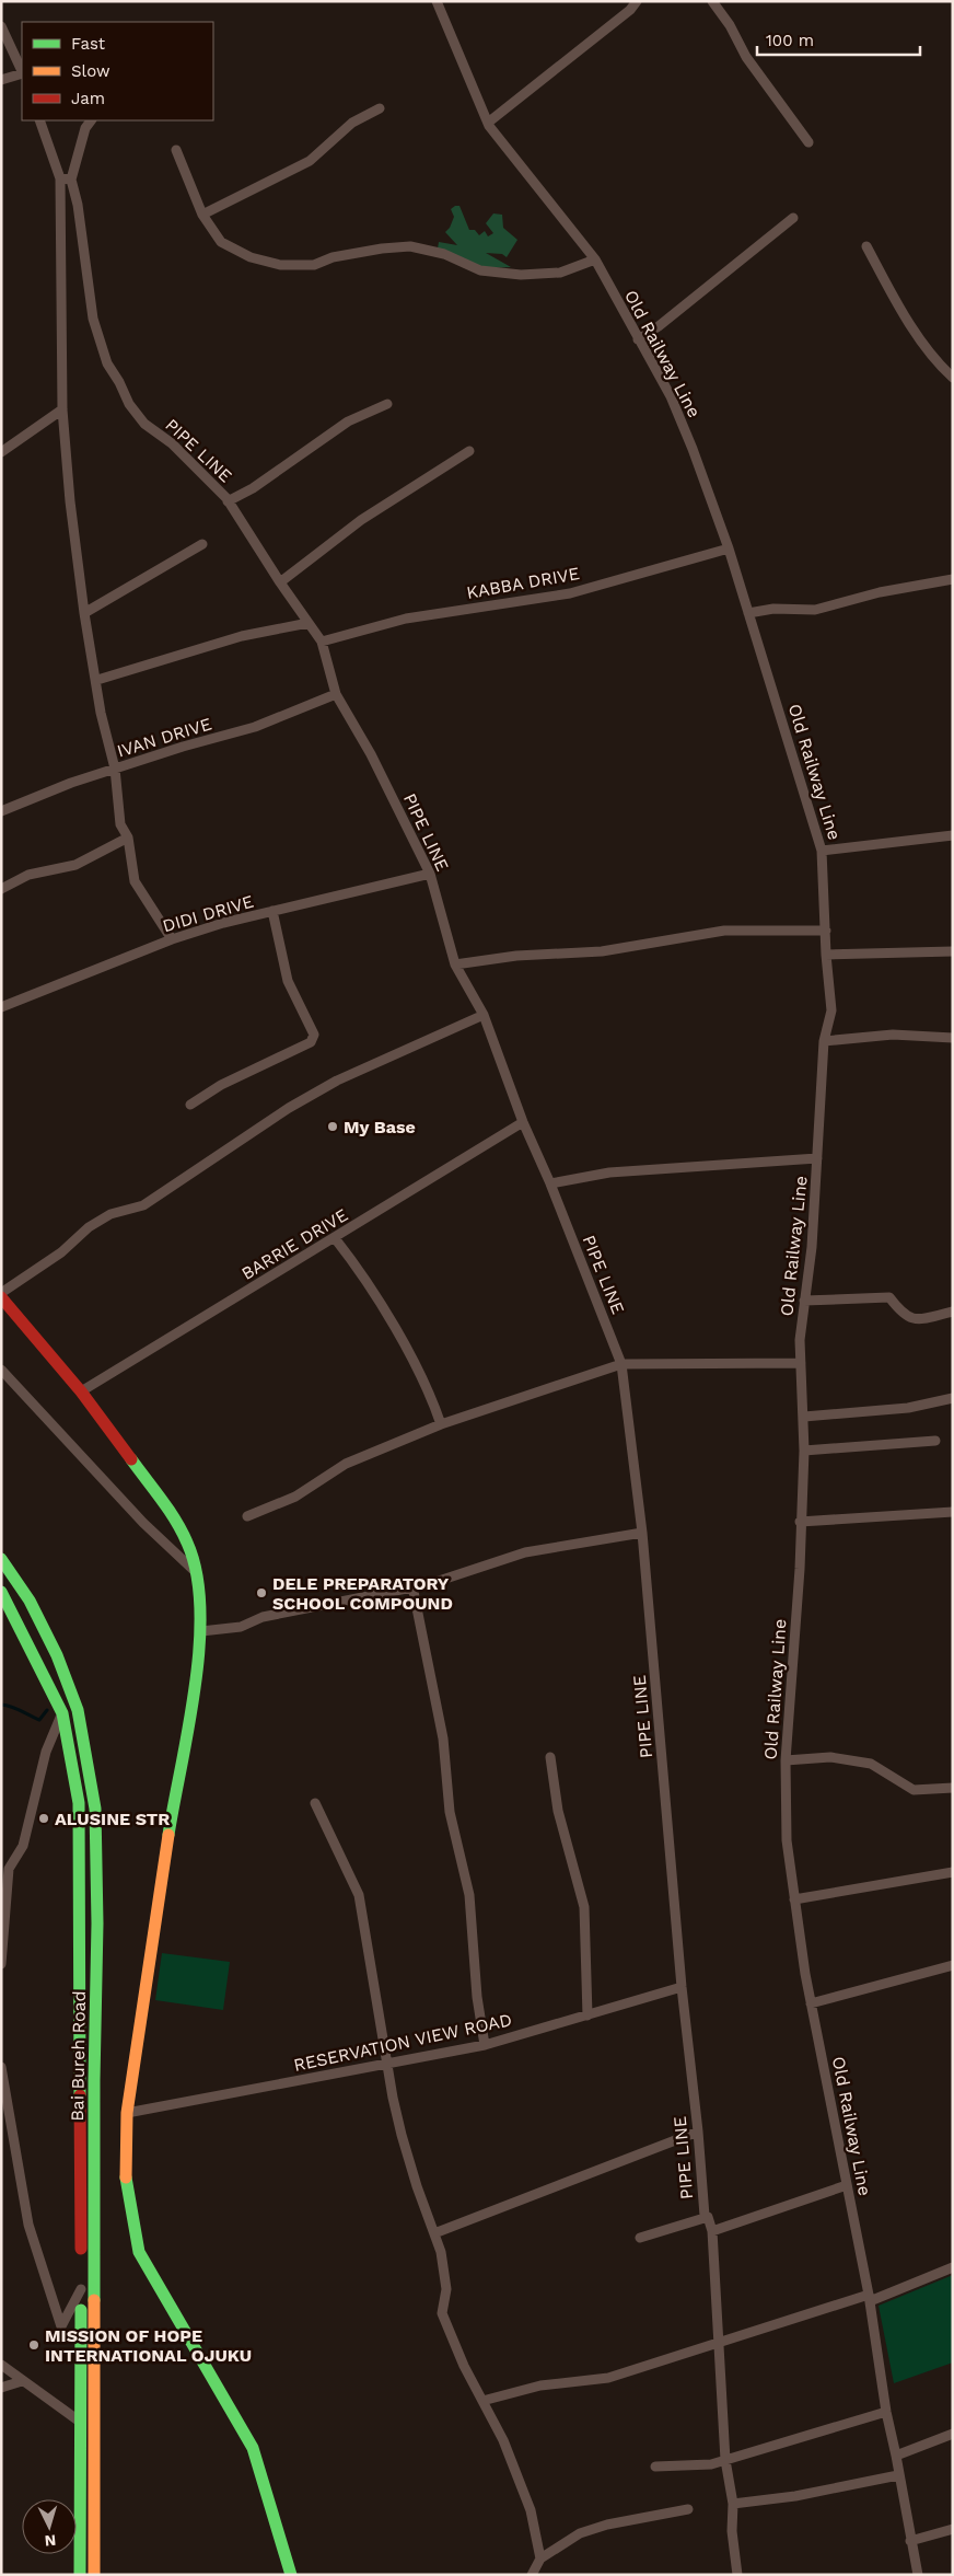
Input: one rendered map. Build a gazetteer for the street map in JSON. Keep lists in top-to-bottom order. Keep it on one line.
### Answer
{"streets":{"main road":["Bai Bureh Road"],"street":["Old Railway Line","PIPE LINE","KABBA DRIVE","IVAN DRIVE","DIDI DRIVE","BARRIE DRIVE","RESERVATION VIEW ROAD"]},"crossings":[["Old Railway Line","KABBA DRIVE"],["PIPE LINE","KABBA DRIVE"],["PIPE LINE","IVAN DRIVE"],["PIPE LINE","DIDI DRIVE"],["PIPE LINE","BARRIE DRIVE"],["PIPE LINE","RESERVATION VIEW ROAD"]],"places":["My Base","DELE PREPARATORY SCHOOL COMPOUND","ALUSINE STR","MISSION OF HOPE INTERNATIONAL OJUKU"],"legend":["Fast","Slow","Jam"],"scale_bar":"100 m","north":"bottom"}
